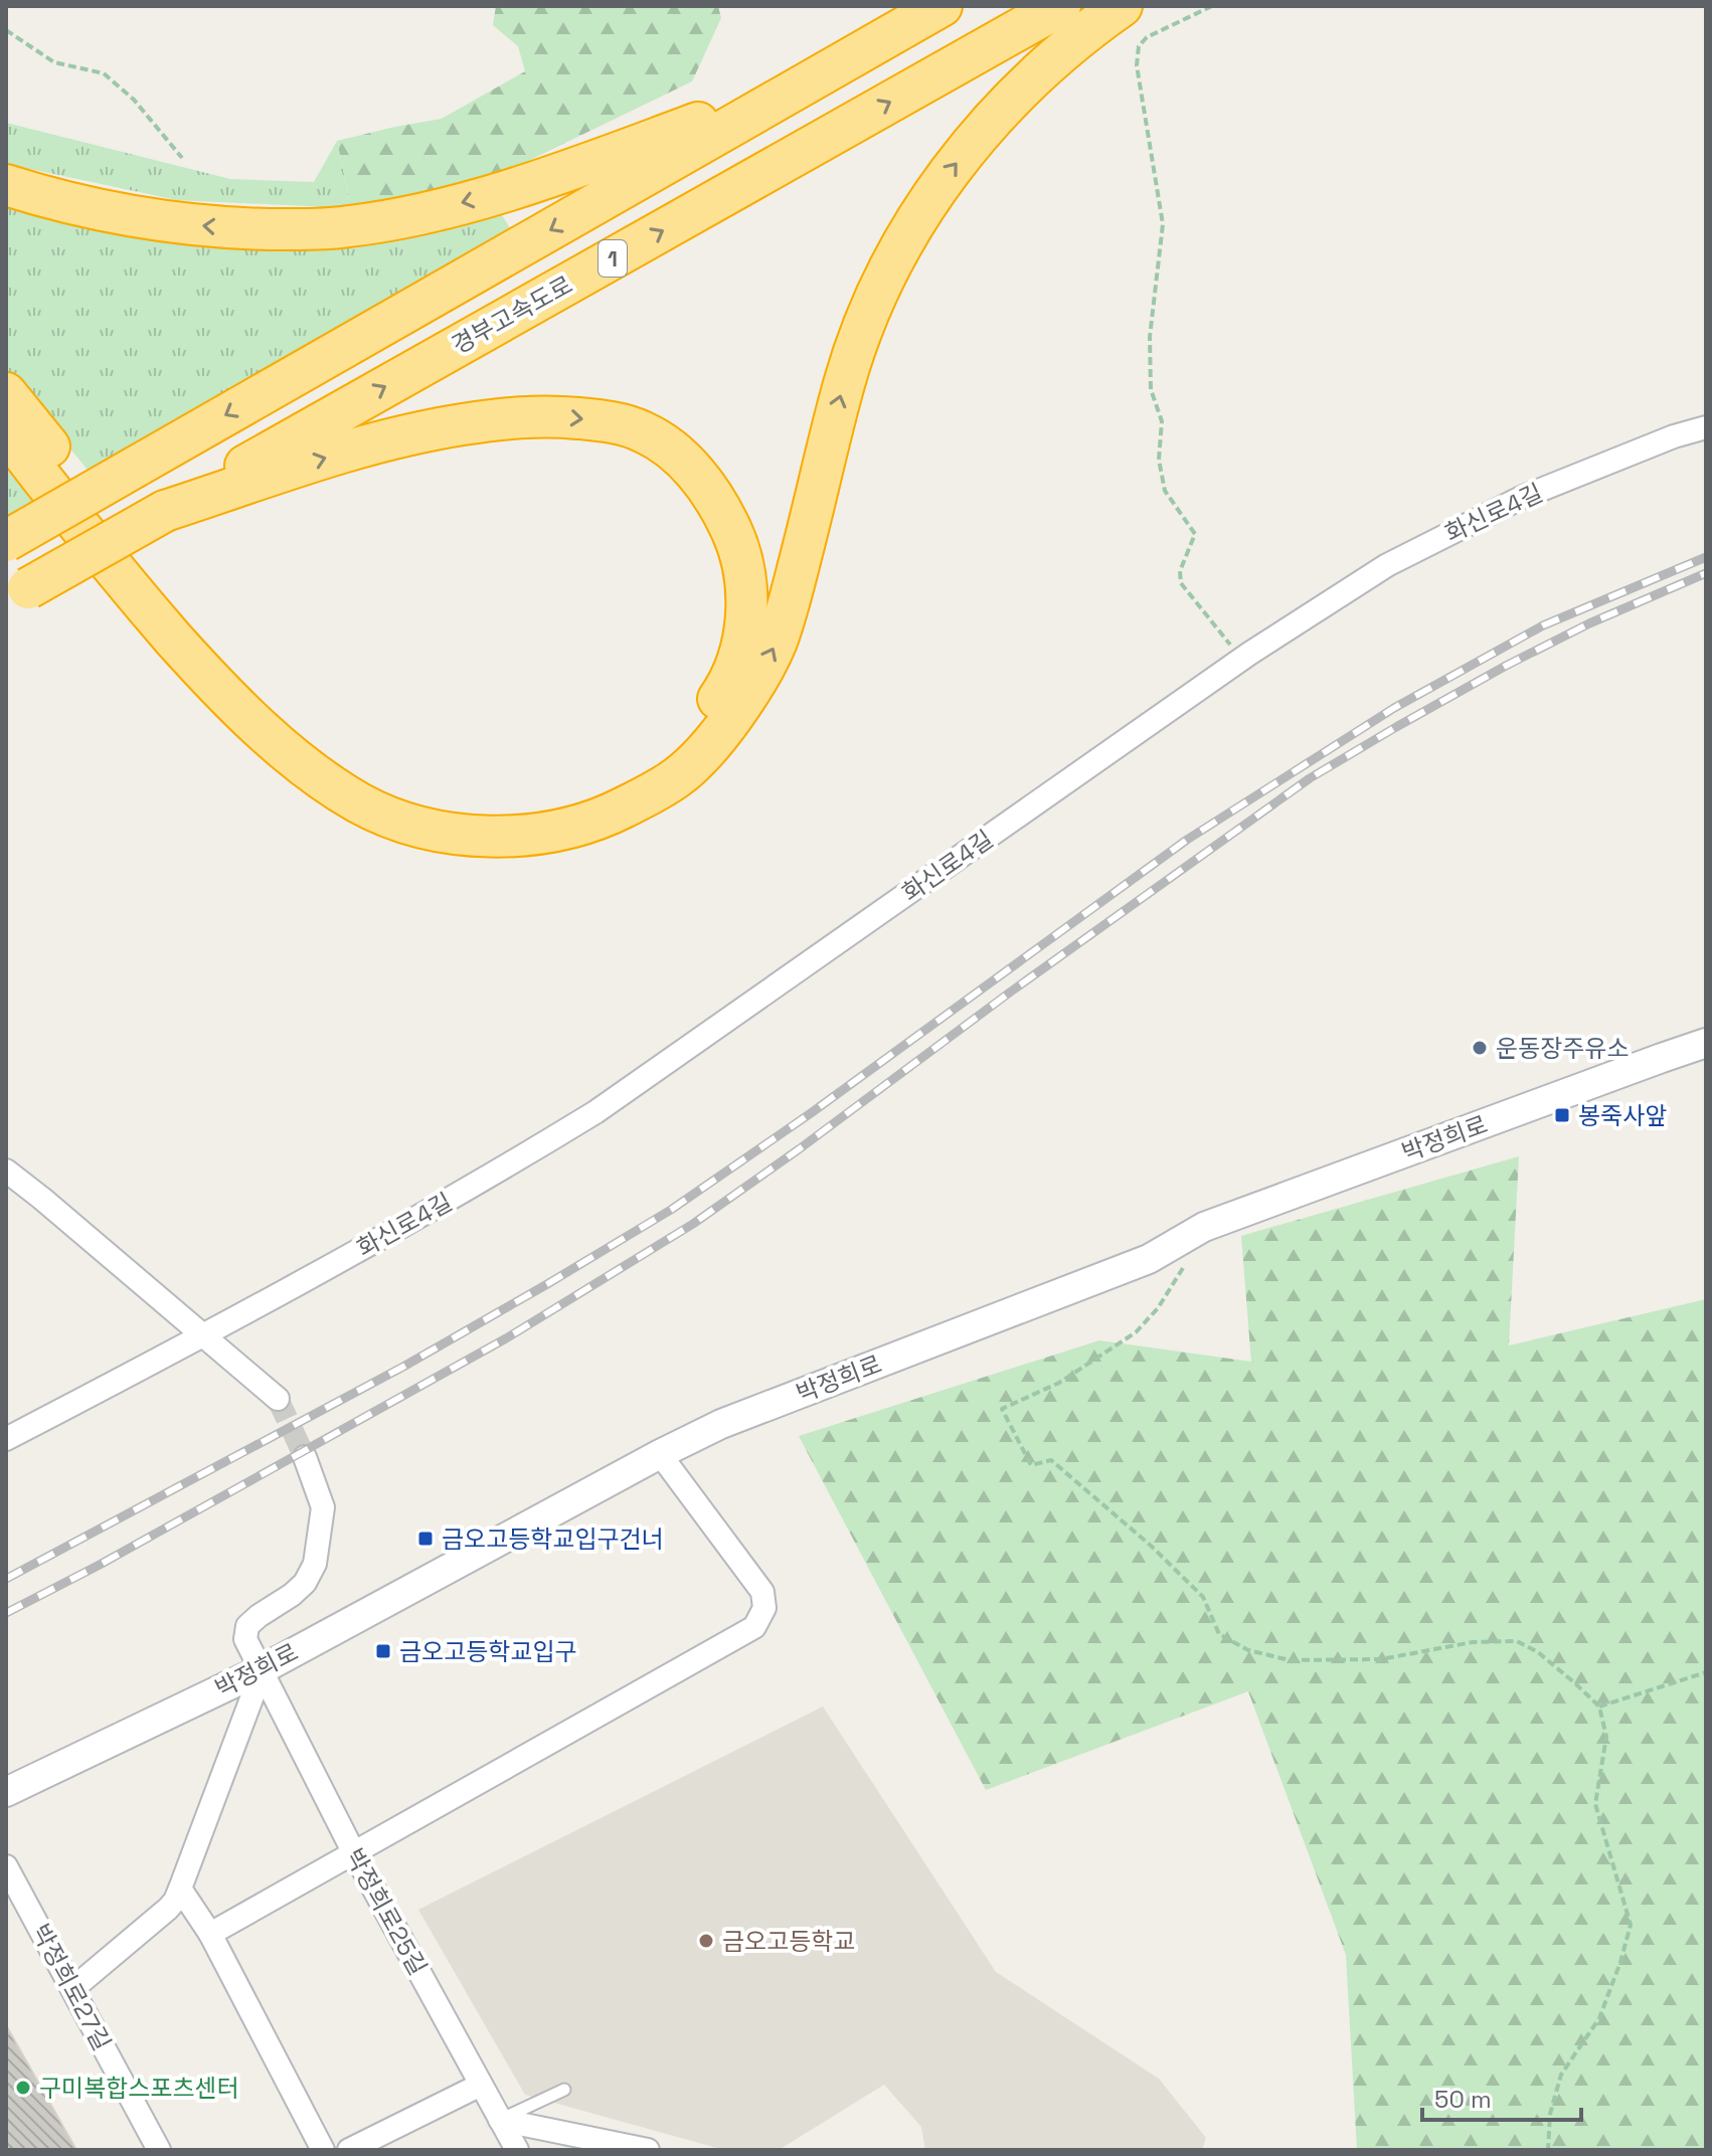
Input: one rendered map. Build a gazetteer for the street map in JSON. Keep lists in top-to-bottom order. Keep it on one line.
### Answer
{"streets":{"highway":["1","경부고속도로"],"street":["화신로4길","박정희로","박정희로25길","박정희로27길"]},"crossings":[["박정희로","박정희로25길"]],"places":{"other":["운동장주유소","금오고등학교","구미복합스포츠센터"],"transit":["봉죽사앞","금오고등학교입구건너","금오고등학교입구"]},"scale_bar":"50 m"}
